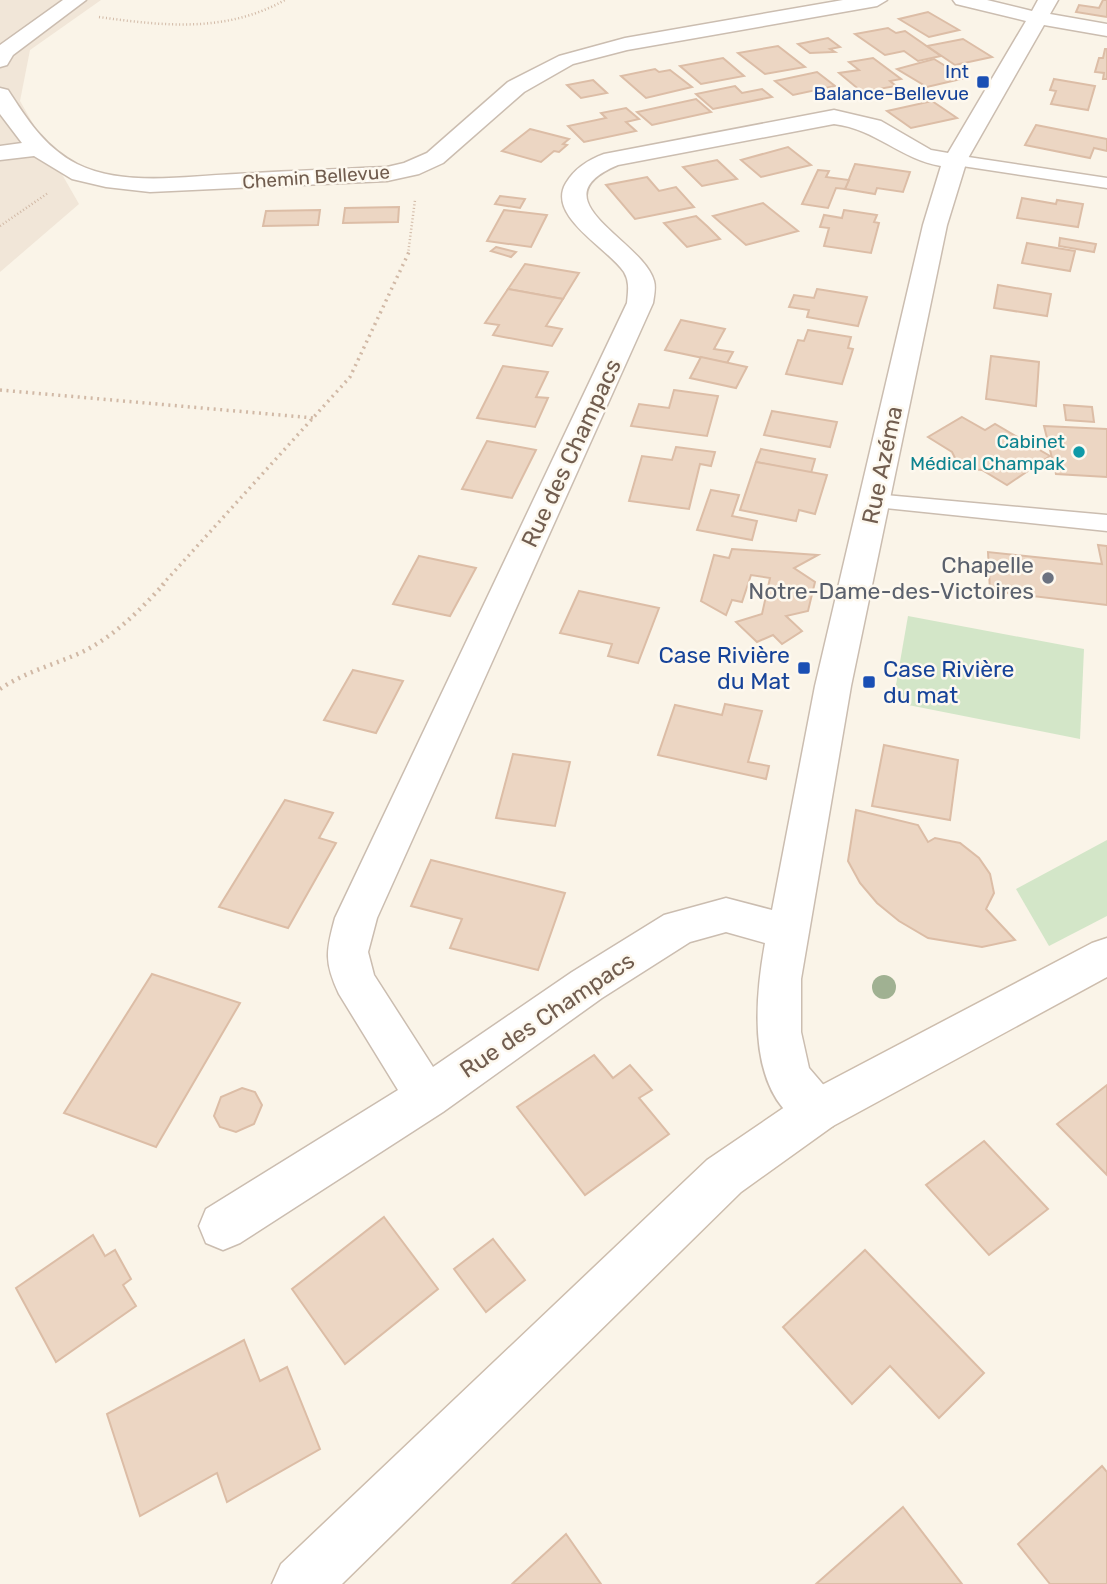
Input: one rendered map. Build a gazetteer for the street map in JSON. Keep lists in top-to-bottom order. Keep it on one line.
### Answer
{"streets":{"street":["Chemin Bellevue","Rue des Champacs","Rue Azéma"]},"crossings":[["Rue des Champacs","Rue Azéma"]],"places":{"transit":["Int Balance-Bellevue","Case Rivière du Mat","Case Rivière du mat"],"other":["Cabinet Médical Champak","Chapelle Notre-Dame-des-Victoires"]}}
